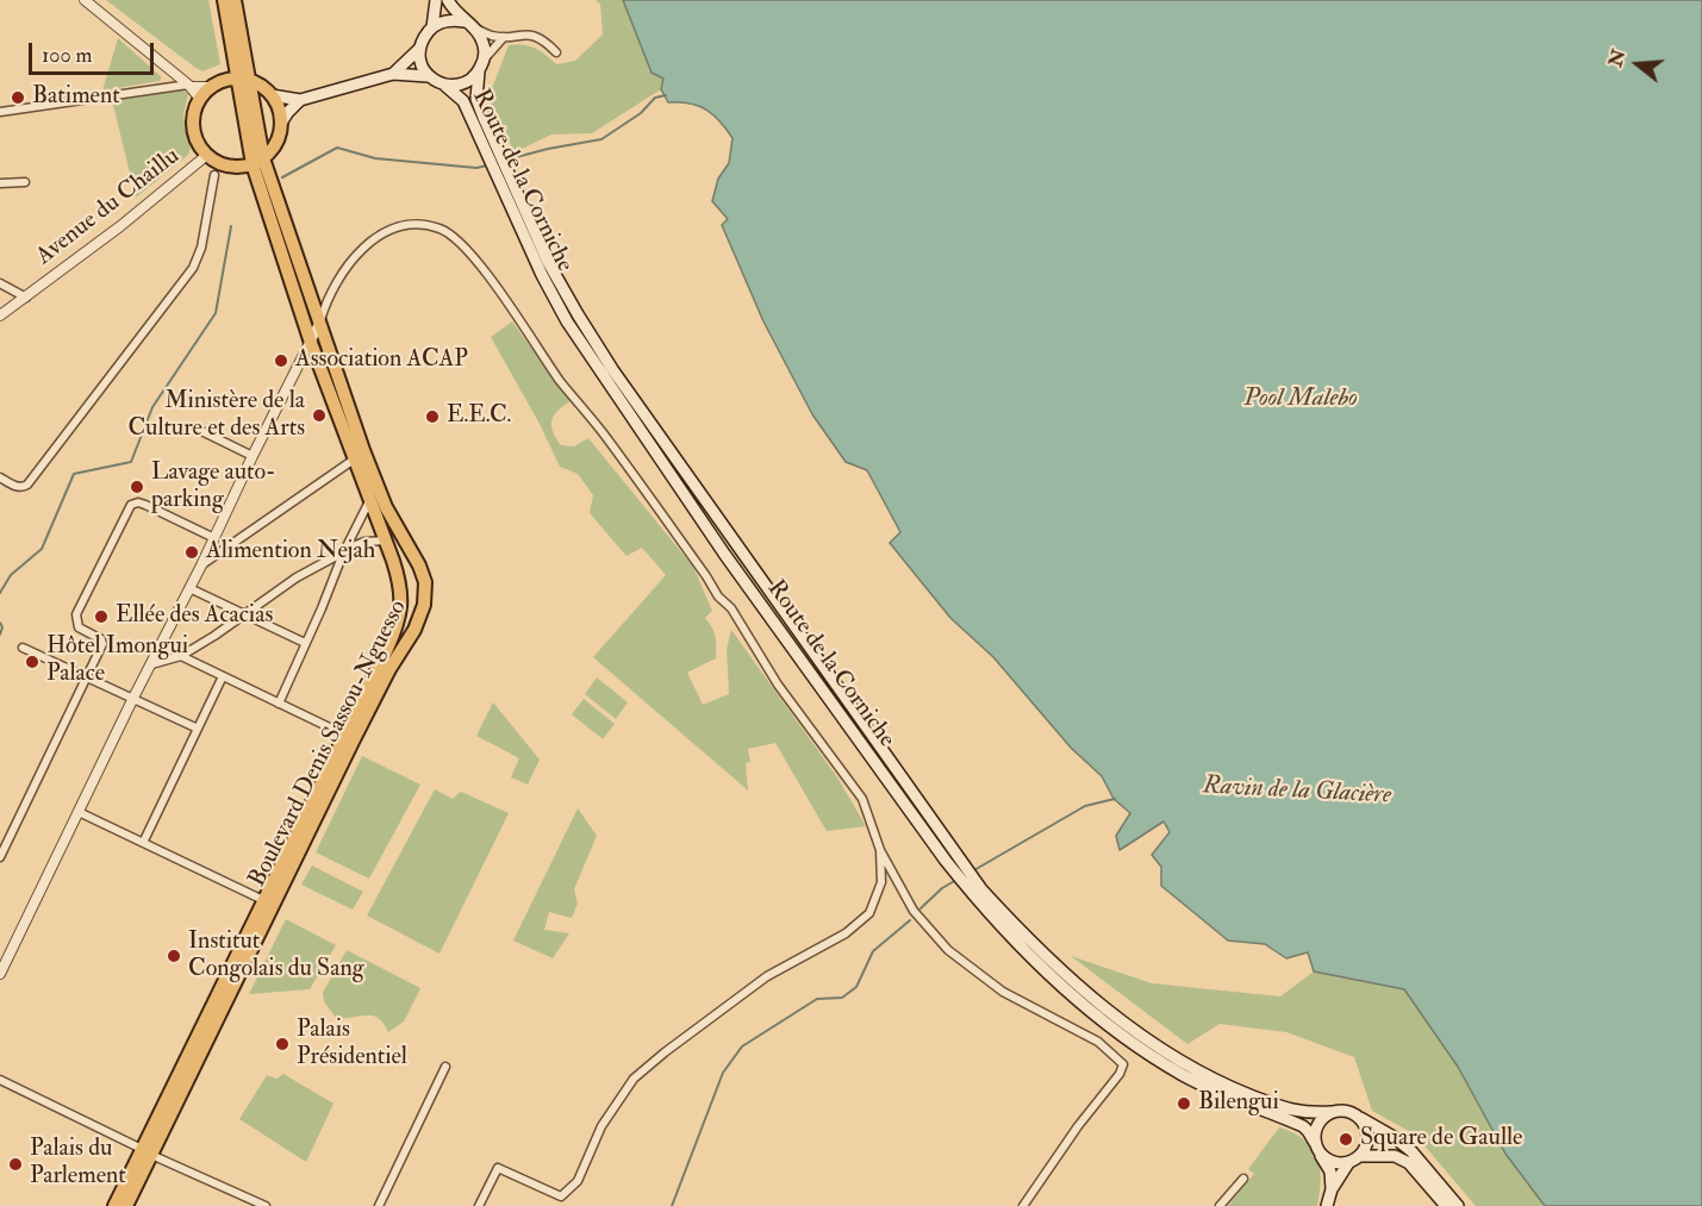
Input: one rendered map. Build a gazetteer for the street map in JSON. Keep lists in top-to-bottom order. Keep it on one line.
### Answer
{"streets":{"main road":["Route de la Corniche","Boulevard Denis Sassou-Nguesso"],"street":["Avenue du Chaillu"]},"water":["Pool Malebo","Ravin de la Glacière"],"places":["Batiment","Association ACAP","Ministère de la Culture et des Arts","E.E.C.","Lavage auto- parking","Alimention Nejah","Ellée des Acacias","Hôtel Imongui Palace","Institut Congolais du Sang","Palais Présidentiel","Bilengui","Square de Gaulle","Palais du Parlement"],"scale_bar":"100 m","north":"left"}
